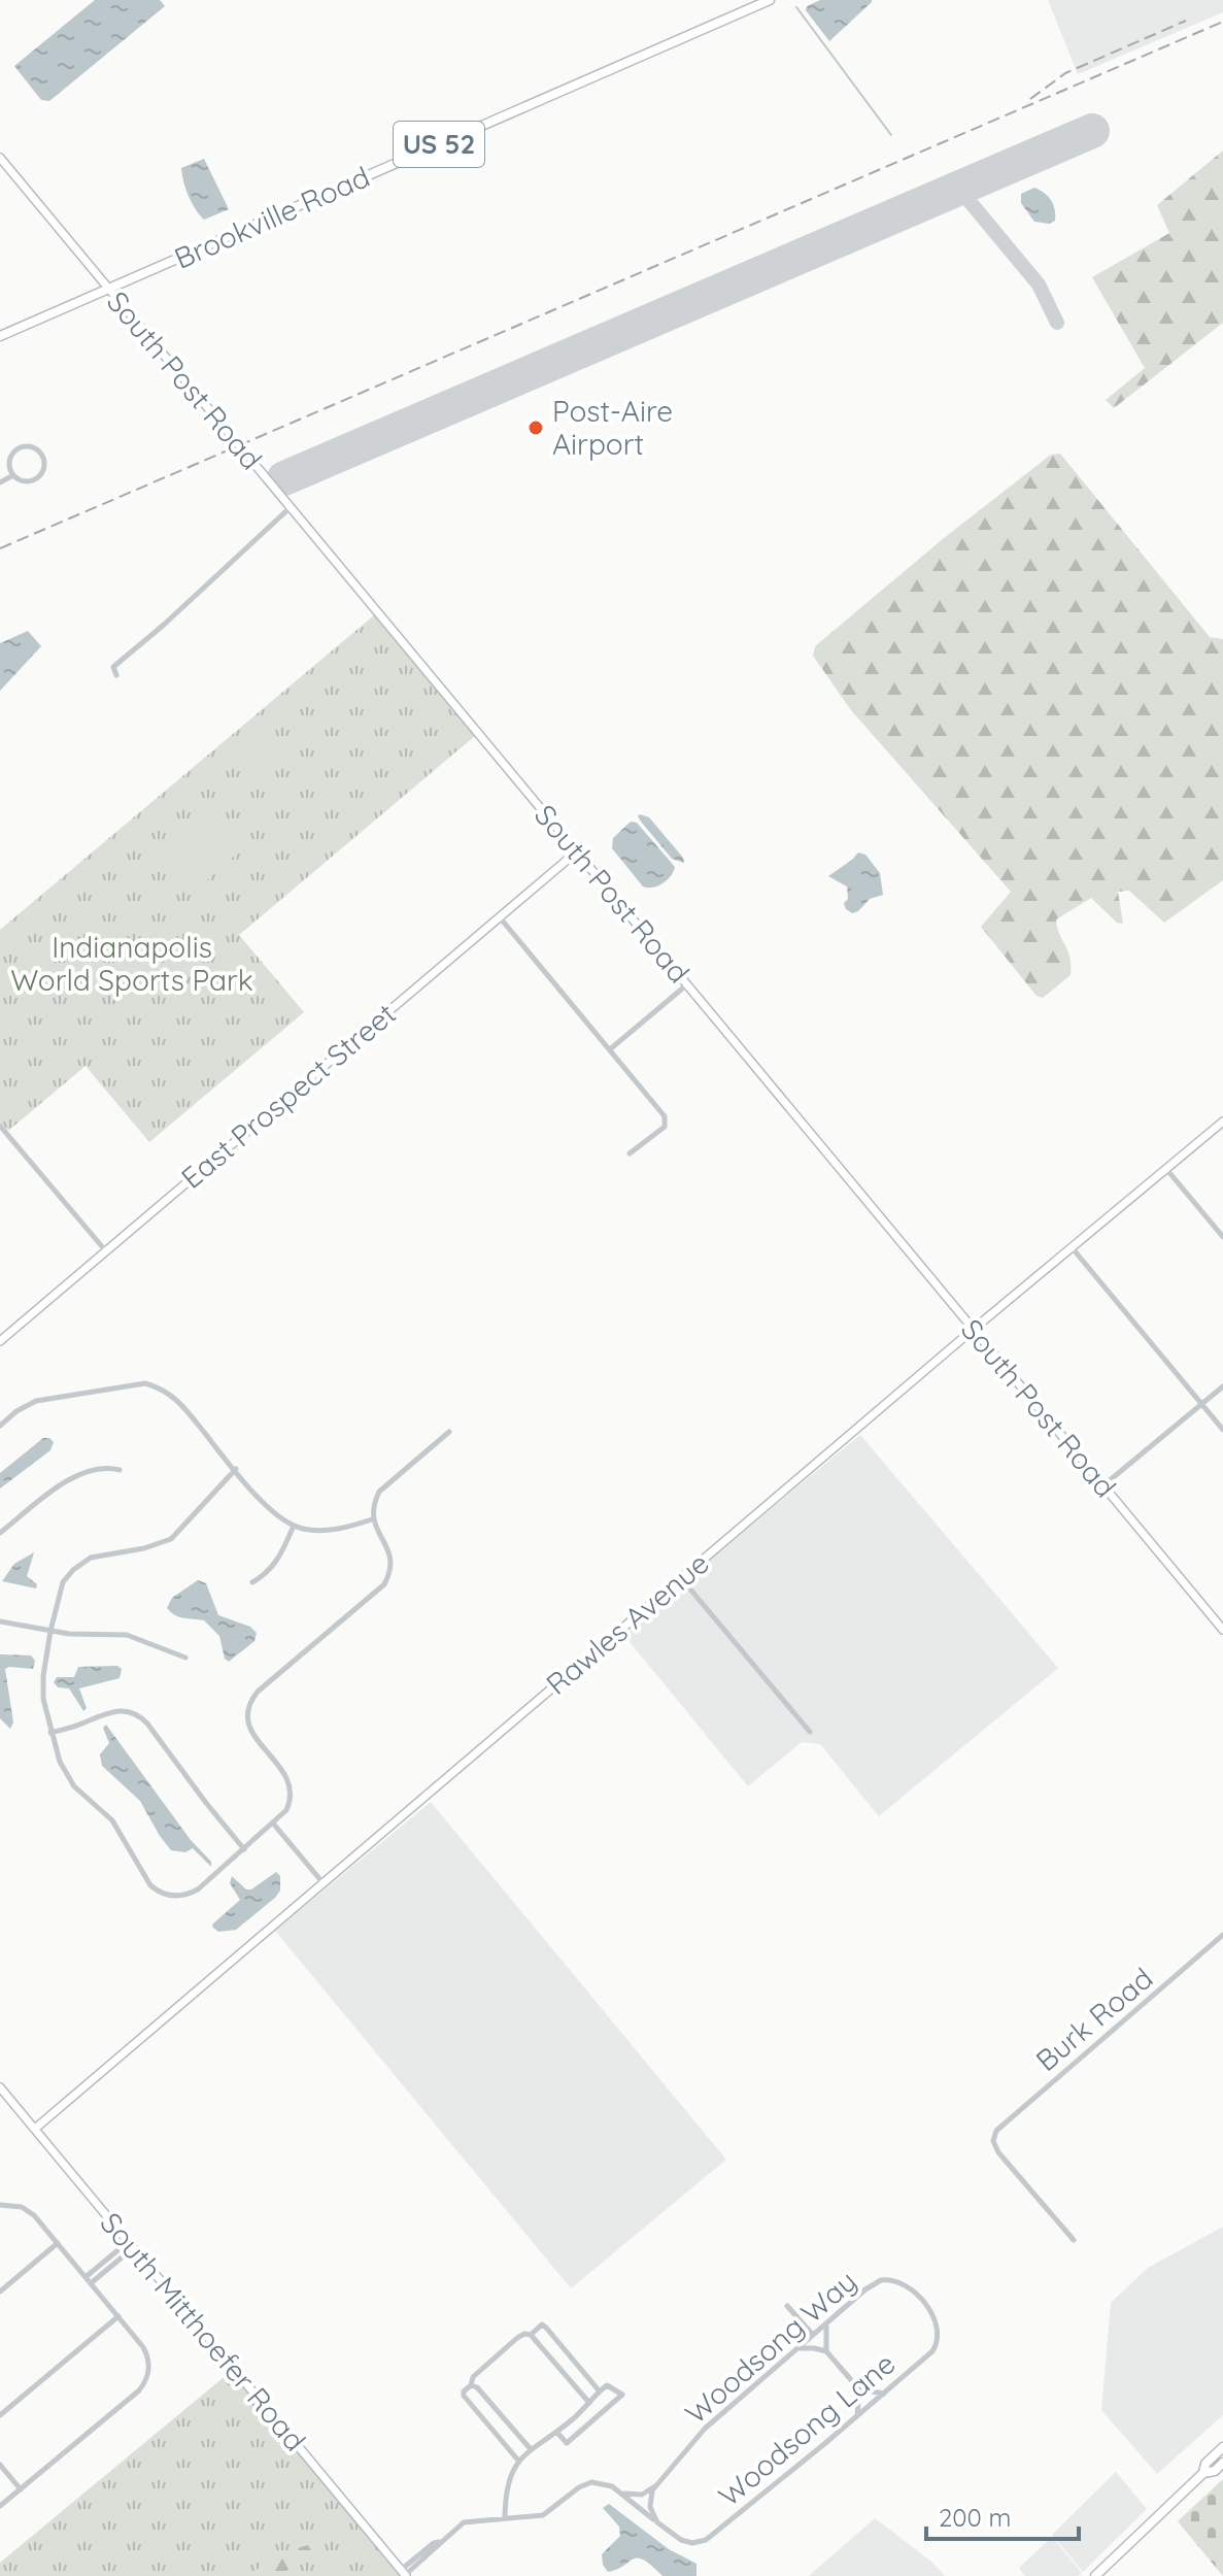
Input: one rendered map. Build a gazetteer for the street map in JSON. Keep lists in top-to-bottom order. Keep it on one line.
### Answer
{"streets":{"main road":["US 52","Brookville Road","South Post Road","East Prospect Street","Rawles Avenue","South Mitthoefer Road"],"street":["Burk Road","Woodsong Way","Woodsong Lane"]},"crossings":[["Brookville Road","South Post Road"],["South Post Road","East Prospect Street"],["South Post Road","Rawles Avenue"],["Rawles Avenue","South Mitthoefer Road"],["Woodsong Way","Woodsong Lane"]],"parks":["Indianapolis World Sports Park"],"places":["Post-Aire Airport"],"scale_bar":"200 m"}
